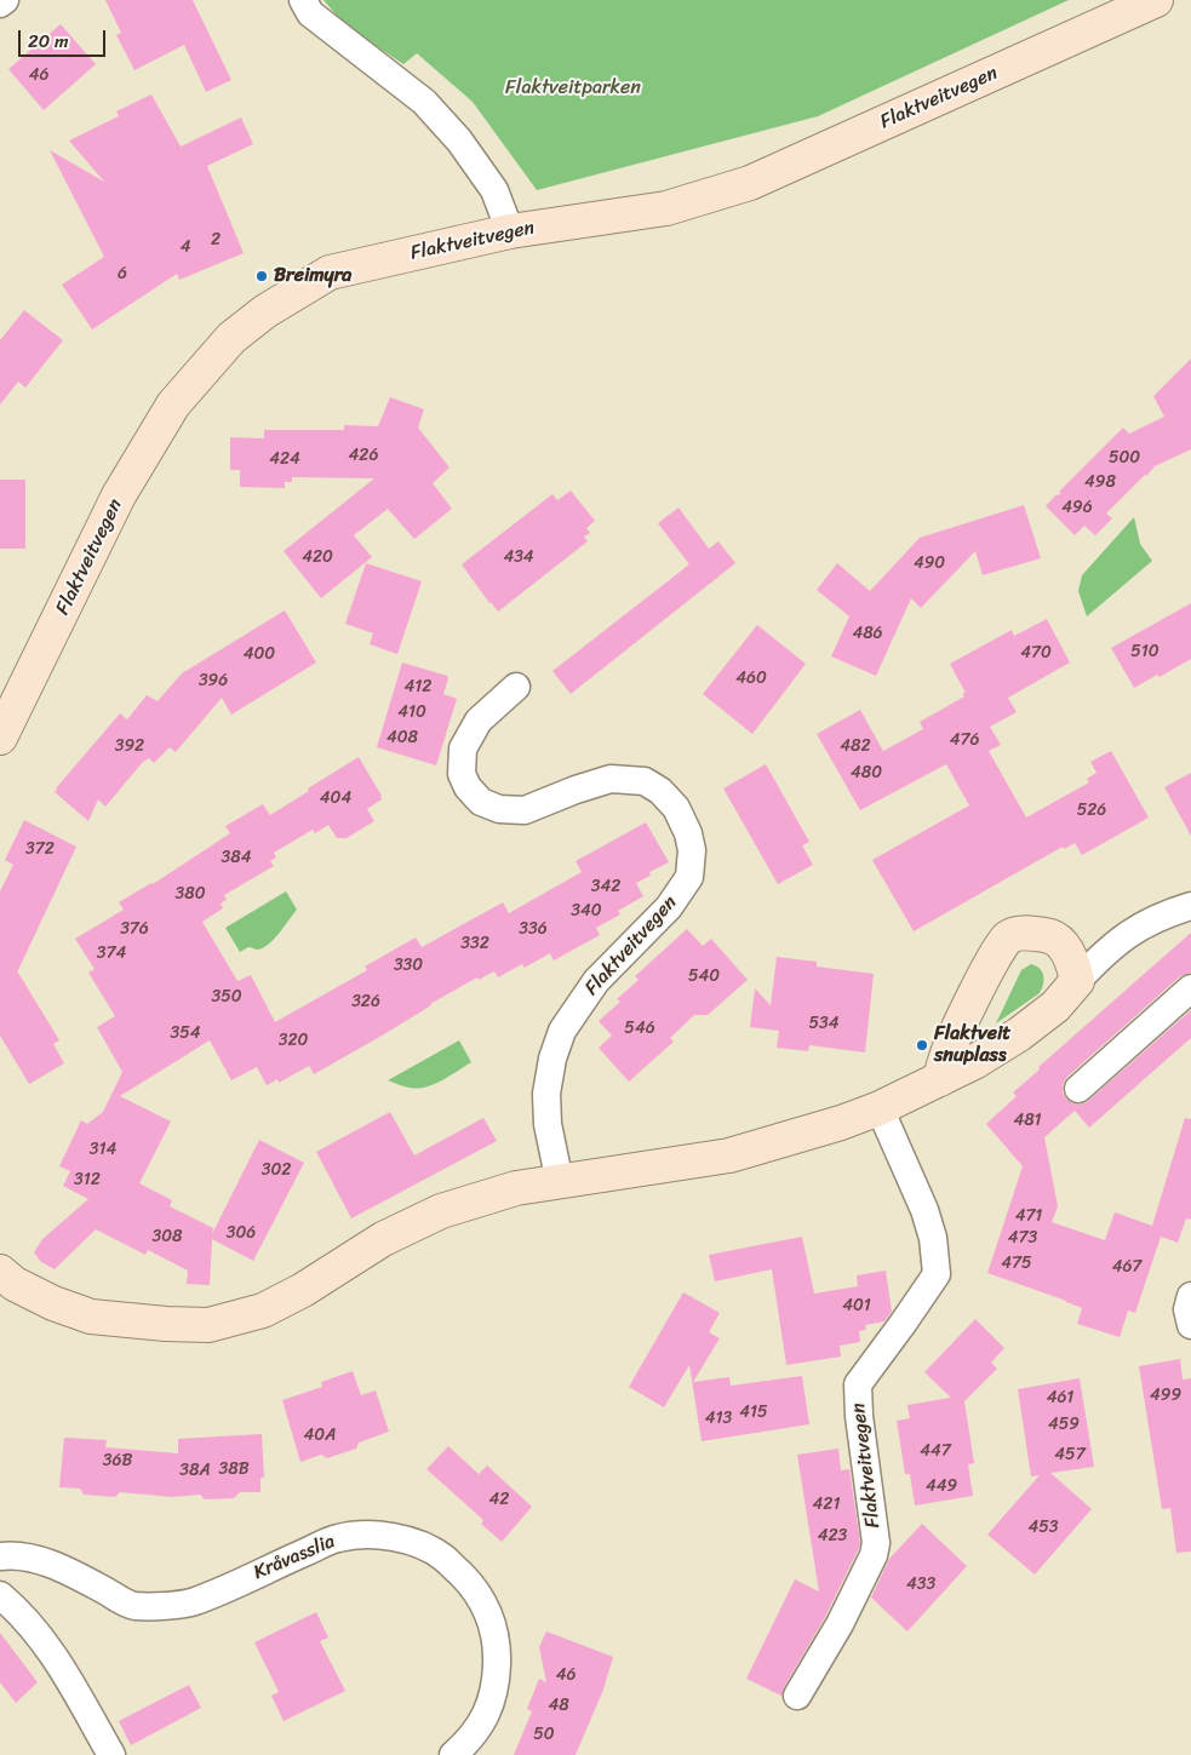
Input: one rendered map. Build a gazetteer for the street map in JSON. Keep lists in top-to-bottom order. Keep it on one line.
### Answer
{"streets":{"main road":["Flaktveitvegen"],"street":["Kråvasslia"]},"parks":["Flaktveitparken"],"places":["Breimyra","Flaktveit snuplass"],"house_numbers":["46","2","4","6","426","500","424","498","496","420","434","490","486","510","470","400","460","396","412","410","408","476","392","482","480","404","526","372","384","342","380","340","376","336","332","374","330","540","350","326","534","546","354","320","481","314","302","312","471","306","308","473","475","467","401","499","461","415","413","459","40A","447","457","36B","38B","38A","449","42","421","453","423","433","46","48","50"],"scale_bar":"20 m"}
